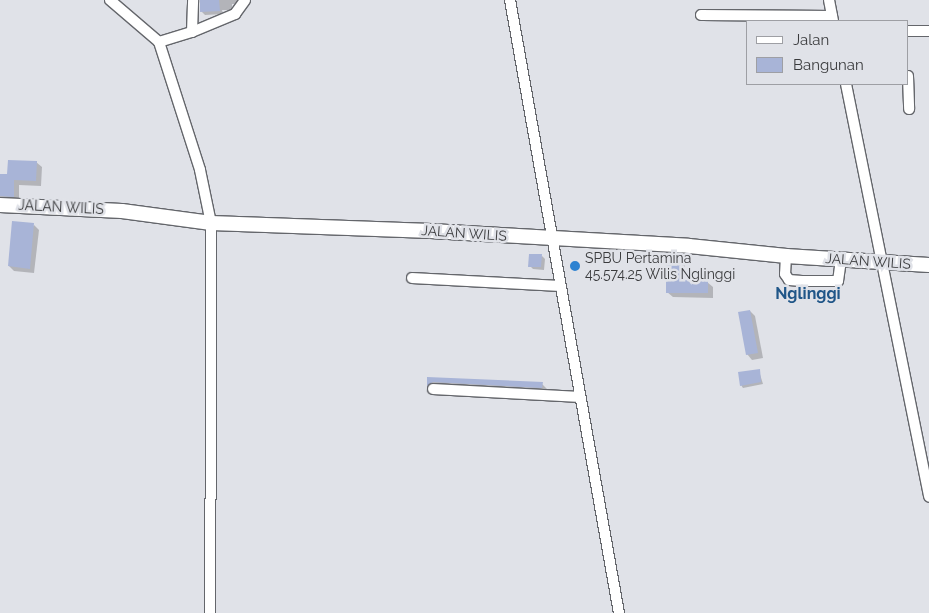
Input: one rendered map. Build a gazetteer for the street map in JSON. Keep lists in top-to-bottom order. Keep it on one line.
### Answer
{"streets":{"main road":["JALAN WILIS"]},"districts":["Nglinggi"],"places":["SPBU Pertamina 45.574.25 Wilis Nglinggi"],"legend":["Jalan","Bangunan"]}
